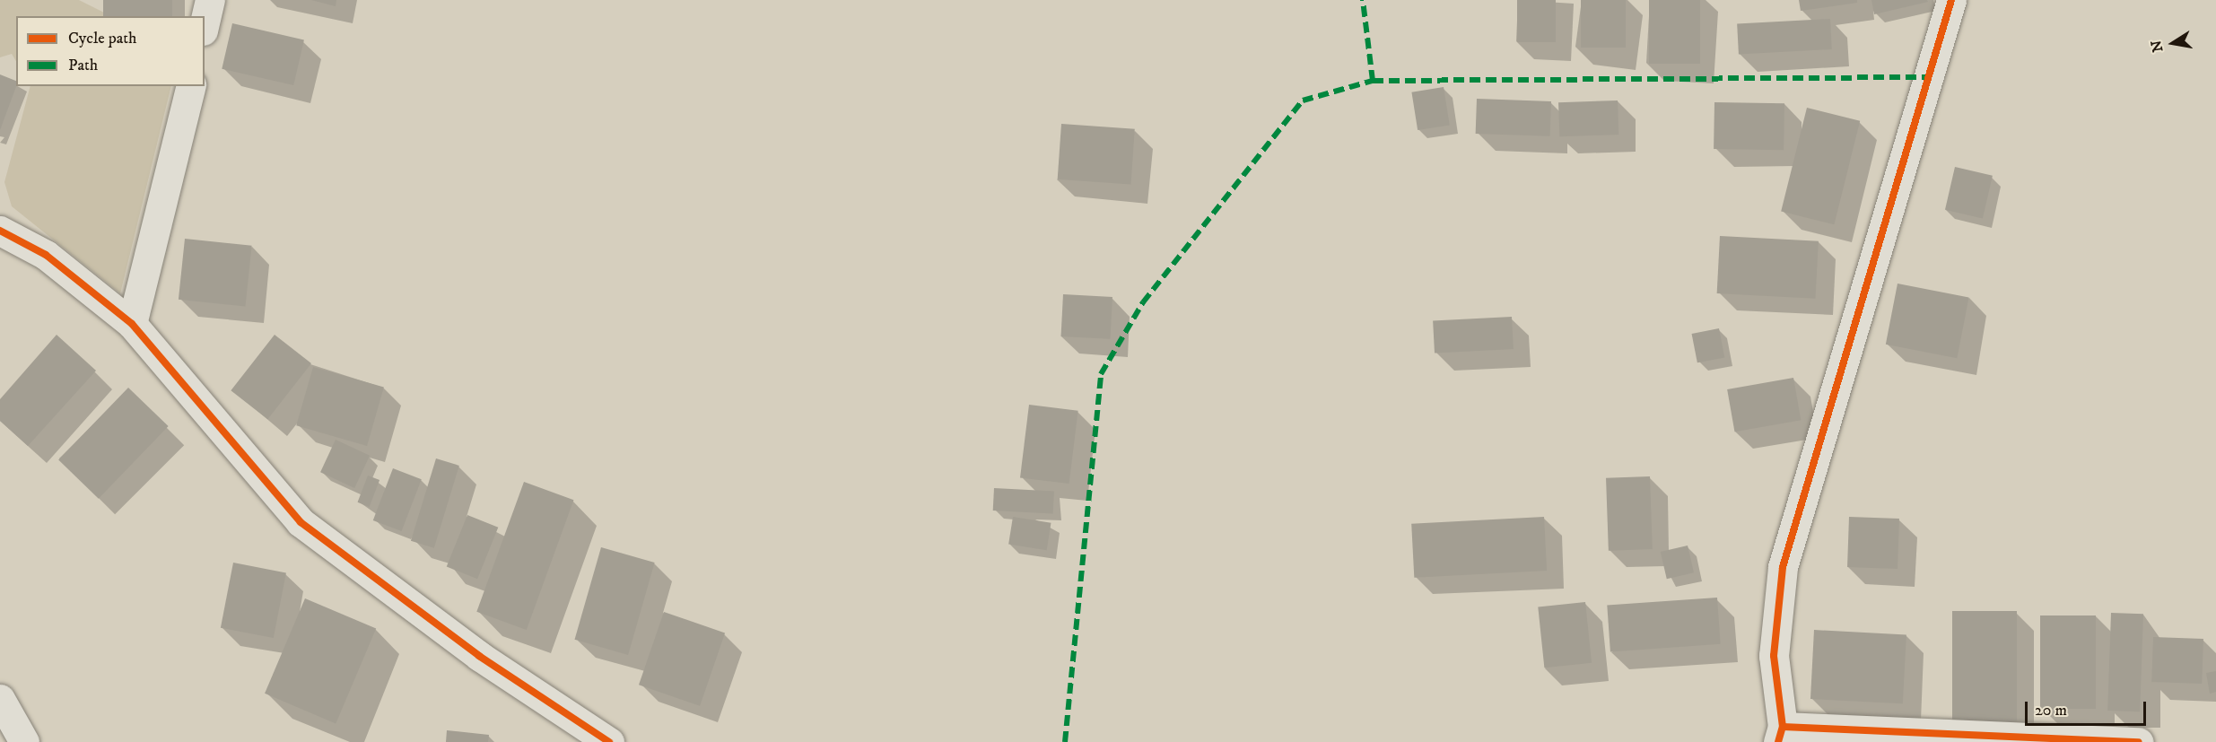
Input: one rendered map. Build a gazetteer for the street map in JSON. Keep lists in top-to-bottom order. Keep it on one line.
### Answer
{"legend":["Cycle path","Path"],"scale_bar":"20 m","north":"left"}
